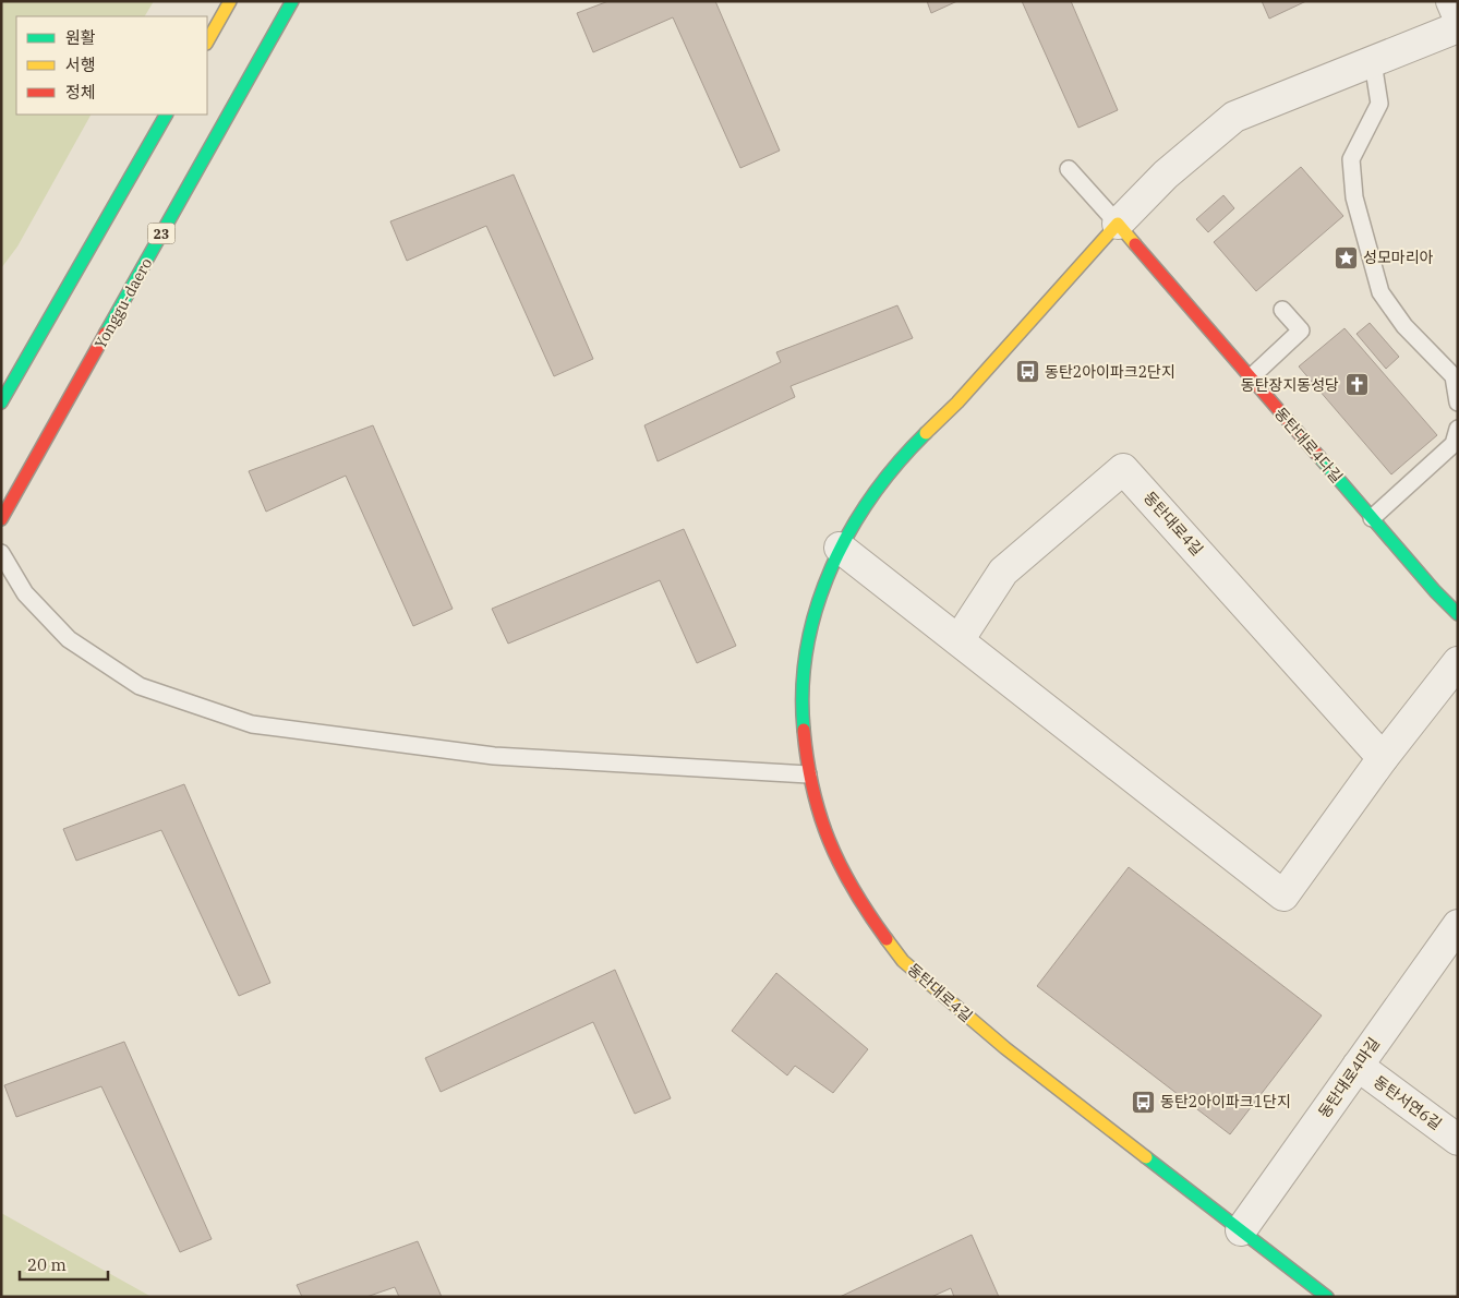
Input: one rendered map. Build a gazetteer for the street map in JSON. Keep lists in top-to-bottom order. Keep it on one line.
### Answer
{"streets":{"main road":["23","Yonggu-daero","동탄대로4다길","동탄대로4길"],"street":["동탄대로4마길","동탄서연6길"]},"crossings":[["동탄대로4다길","동탄대로4길"],["동탄대로4길","동탄대로4마길"],["동탄대로4마길","동탄서연6길"]],"places":{"place":["성모마리아"],"bus stop":["동탄2아이파크2단지","동탄2아이파크1단지"],"church":["동탄장지동성당"]},"legend":["원활","서행","정체"],"scale_bar":"20 m"}
